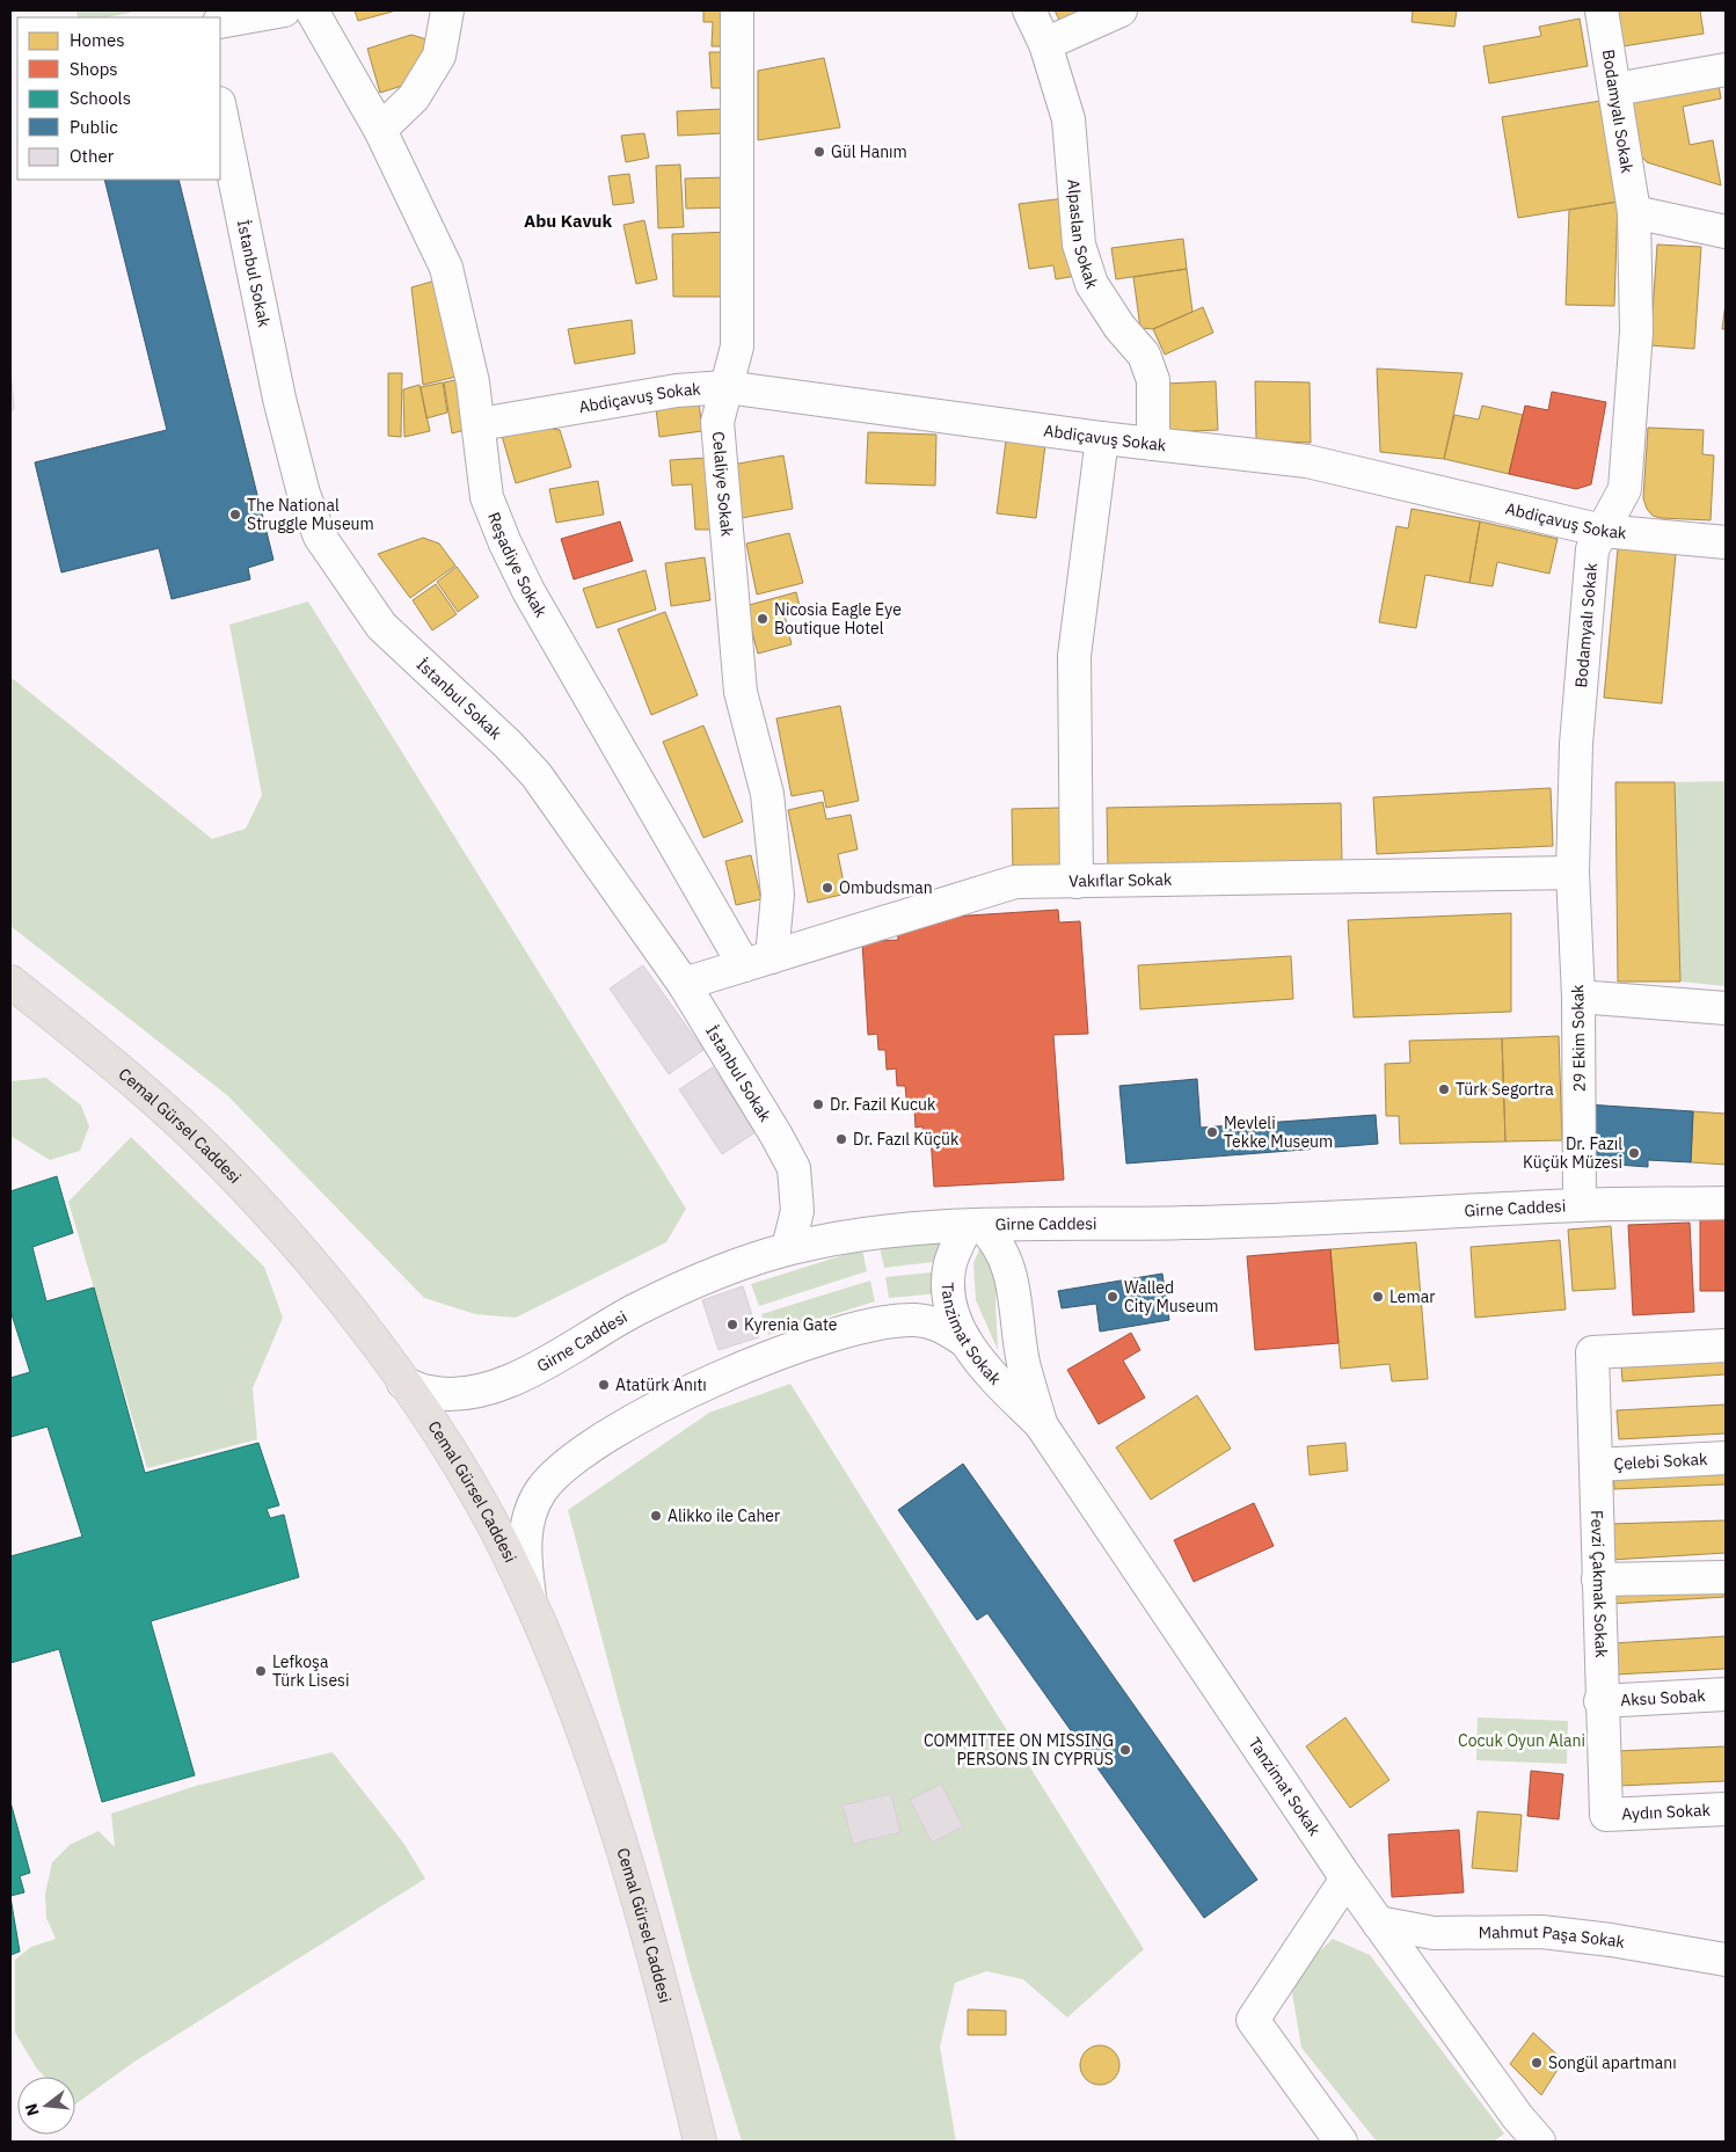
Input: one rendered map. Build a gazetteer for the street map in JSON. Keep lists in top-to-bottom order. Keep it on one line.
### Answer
{"streets":{"main road":["Cemal Gürsel Caddesi"],"street":["Bodamyalı Sokak","Alpaslan Sokak","İstanbul Sokak","Abdiçavuş Sokak","Celaliye Sokak","Reşadiye Sokak","Vakıflar Sokak","29 Ekim Sokak","Girne Caddesi","Tanzimat Sokak","Çelebi Sokak","Fevzi Çakmak Sokak","Aksu Sobak","Aydın Sokak","Mahmut Paşa Sokak"]},"crossings":[["Bodamyalı Sokak","Abdiçavuş Sokak"],["Bodamyalı Sokak","Vakıflar Sokak"],["Bodamyalı Sokak","29 Ekim Sokak"],["Alpaslan Sokak","Abdiçavuş Sokak"],["İstanbul Sokak","Vakıflar Sokak"],["İstanbul Sokak","Girne Caddesi"],["Abdiçavuş Sokak","Celaliye Sokak"],["Abdiçavuş Sokak","Reşadiye Sokak"],["Celaliye Sokak","Reşadiye Sokak"],["Celaliye Sokak","Vakıflar Sokak"],["Reşadiye Sokak","Vakıflar Sokak"],["Vakıflar Sokak","29 Ekim Sokak"],["29 Ekim Sokak","Girne Caddesi"],["Cemal Gürsel Caddesi","Girne Caddesi"],["Girne Caddesi","Tanzimat Sokak"],["Tanzimat Sokak","Mahmut Paşa Sokak"],["Çelebi Sokak","Fevzi Çakmak Sokak"],["Fevzi Çakmak Sokak","Aksu Sobak"],["Fevzi Çakmak Sokak","Aydın Sokak"]],"districts":["Abu Kavuk"],"parks":["Cocuk Oyun Alani"],"places":["Gül Hanım","The National Struggle Museum","Nicosia Eagle Eye Boutique Hotel","Ombudsman","Türk Segortra","Dr. Fazil Kucuk","Mevleli Tekke Museum","Dr. Fazıl Küçük","Dr. Fazıl Küçük Müzesi","Walled City Museum","Lemar","Kyrenia Gate","Atatürk Anıtı","Alikko ile Caher","Lefkoşa Türk Lisesi","COMMITTEE ON MISSING PERSONS IN CYPRUS","Songül apartmanı"],"legend":["Homes","Shops","Schools","Public","Other"],"north":"left"}
